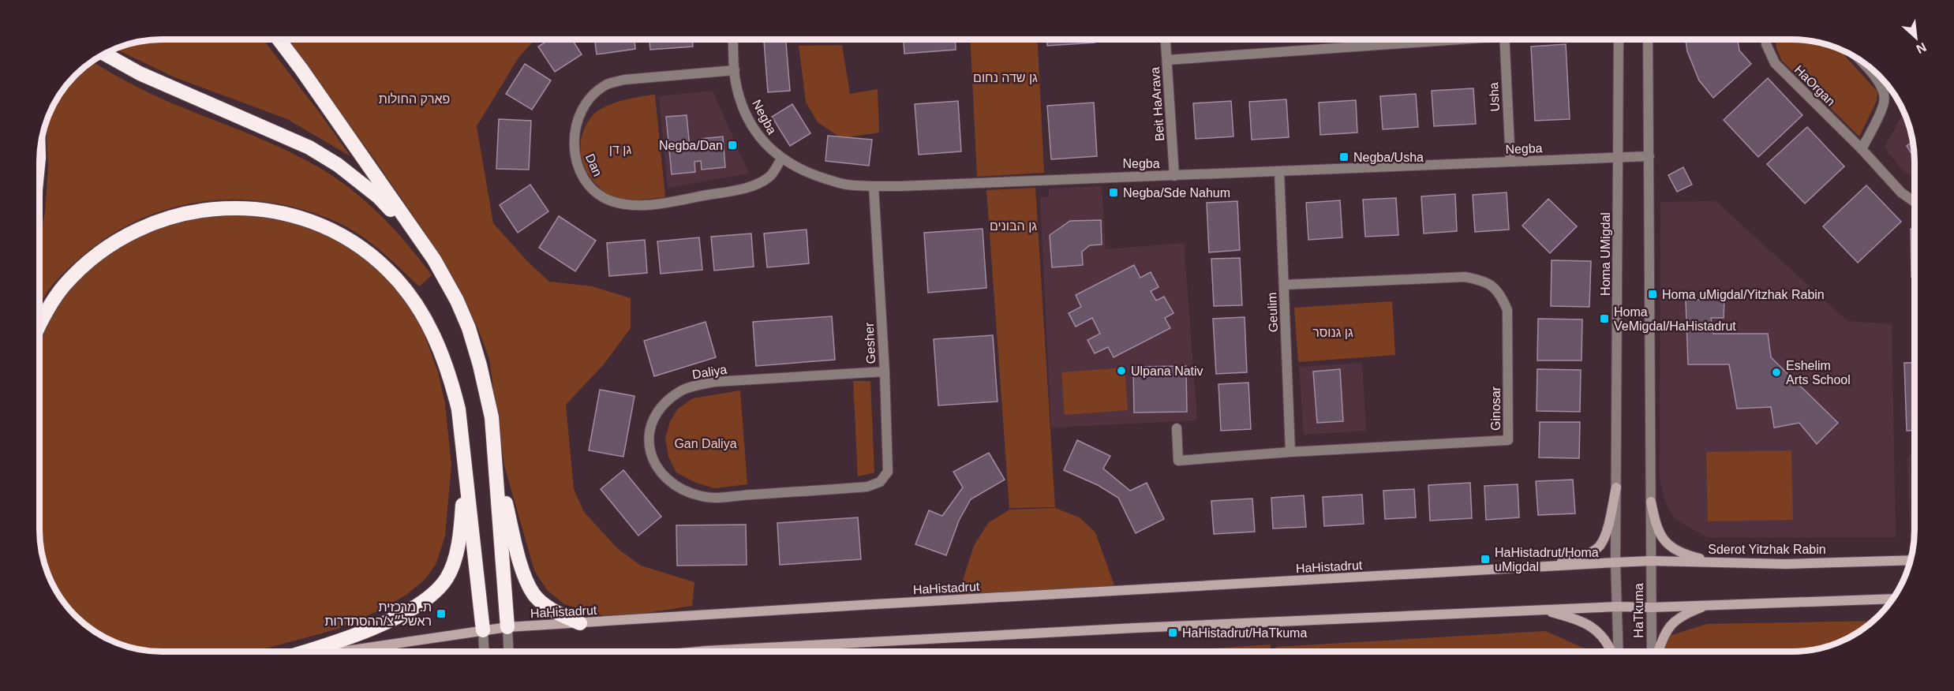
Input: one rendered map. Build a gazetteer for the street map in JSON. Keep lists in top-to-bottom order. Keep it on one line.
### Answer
{"streets":{"main road":["Sderot Yitzhak Rabin","HaHistadrut"],"street":["HaOrgan","Usha","Beit HaArava","Negba","Dan","Homa UMigdal","Geulim","Gesher","Daliya","Ginosar","HaTkuma"]},"crossings":[["Usha","Negba"],["Beit HaArava","Negba"],["Negba","Dan"],["Negba","Homa UMigdal"],["Negba","Geulim"],["Negba","Gesher"],["Homa UMigdal","Sderot Yitzhak Rabin"],["Homa UMigdal","HaHistadrut"],["Homa UMigdal","HaTkuma"],["Geulim","Ginosar"],["Gesher","Daliya"],["Sderot Yitzhak Rabin","HaHistadrut"],["Sderot Yitzhak Rabin","HaTkuma"],["HaHistadrut","HaTkuma"]],"parks":["גן שדה נחום","פארק החולות","גן דן","גן הבונים","גן גנוסר","Gan Daliya"],"places":{"transit":["Negba/Dan","Negba/Usha","Negba/Sde Nahum","Homa uMigdal/Yitzhak Rabin","Homa VeMigdal/HaHistadrut","HaHistadrut/Homa uMigdal","ת. מרכזית ראשל״צ/ההסתדרות","HaHistadrut/HaTkuma"],"other":["Ulpana Nativ","Eshelim Arts School"]},"north":"bottom right"}
